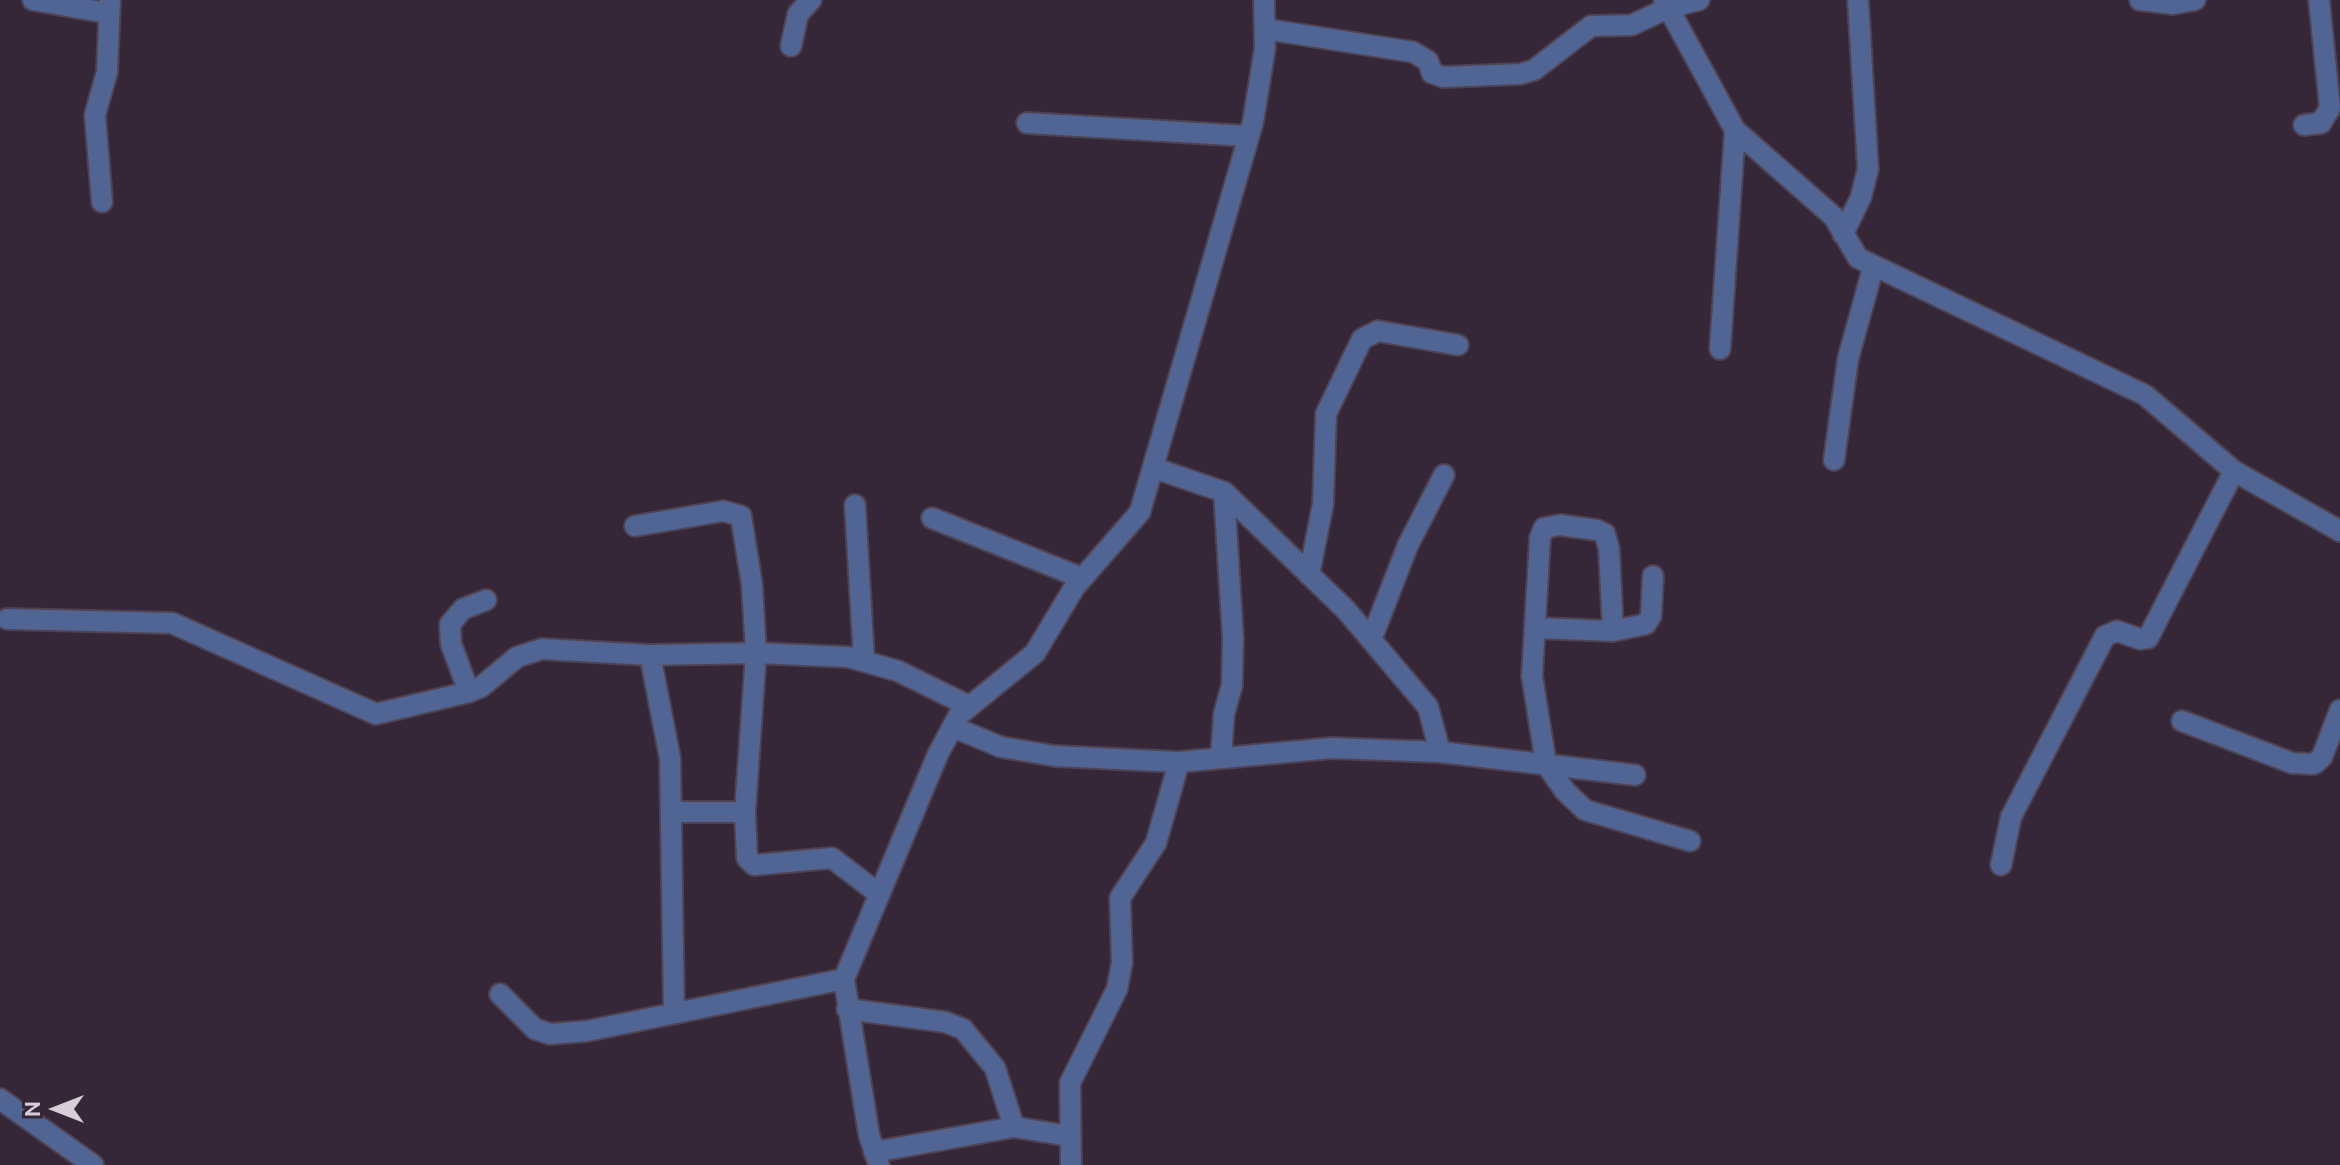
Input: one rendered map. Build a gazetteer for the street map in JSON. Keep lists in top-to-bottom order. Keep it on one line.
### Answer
{"north":"left"}
